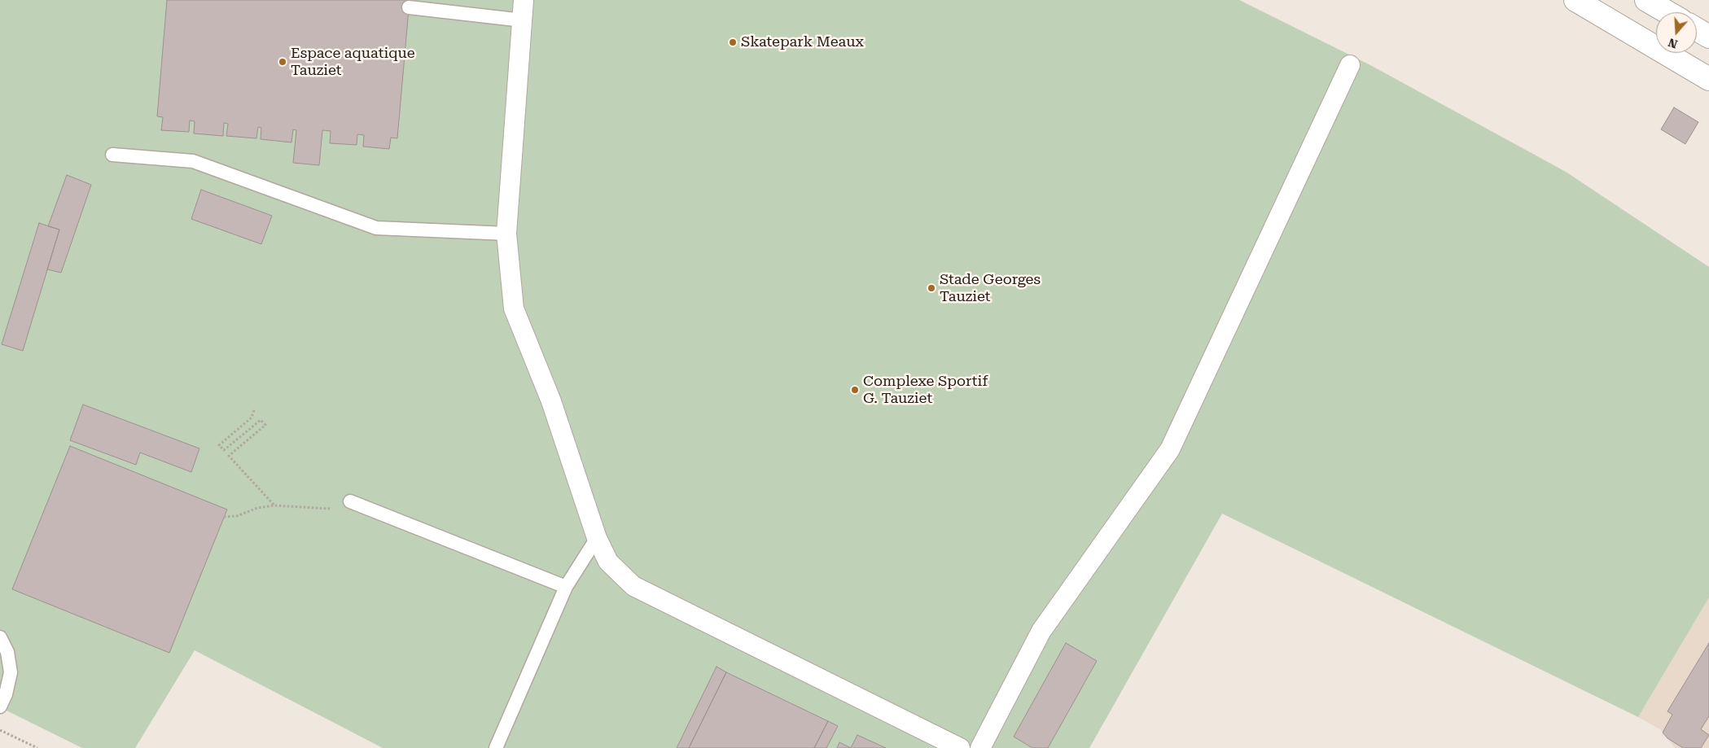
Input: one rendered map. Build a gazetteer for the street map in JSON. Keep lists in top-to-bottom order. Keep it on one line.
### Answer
{"places":["Skatepark Meaux","Espace aquatique Tauziet","Stade Georges Tauziet","Complexe Sportif G. Tauziet"],"north":"bottom"}
